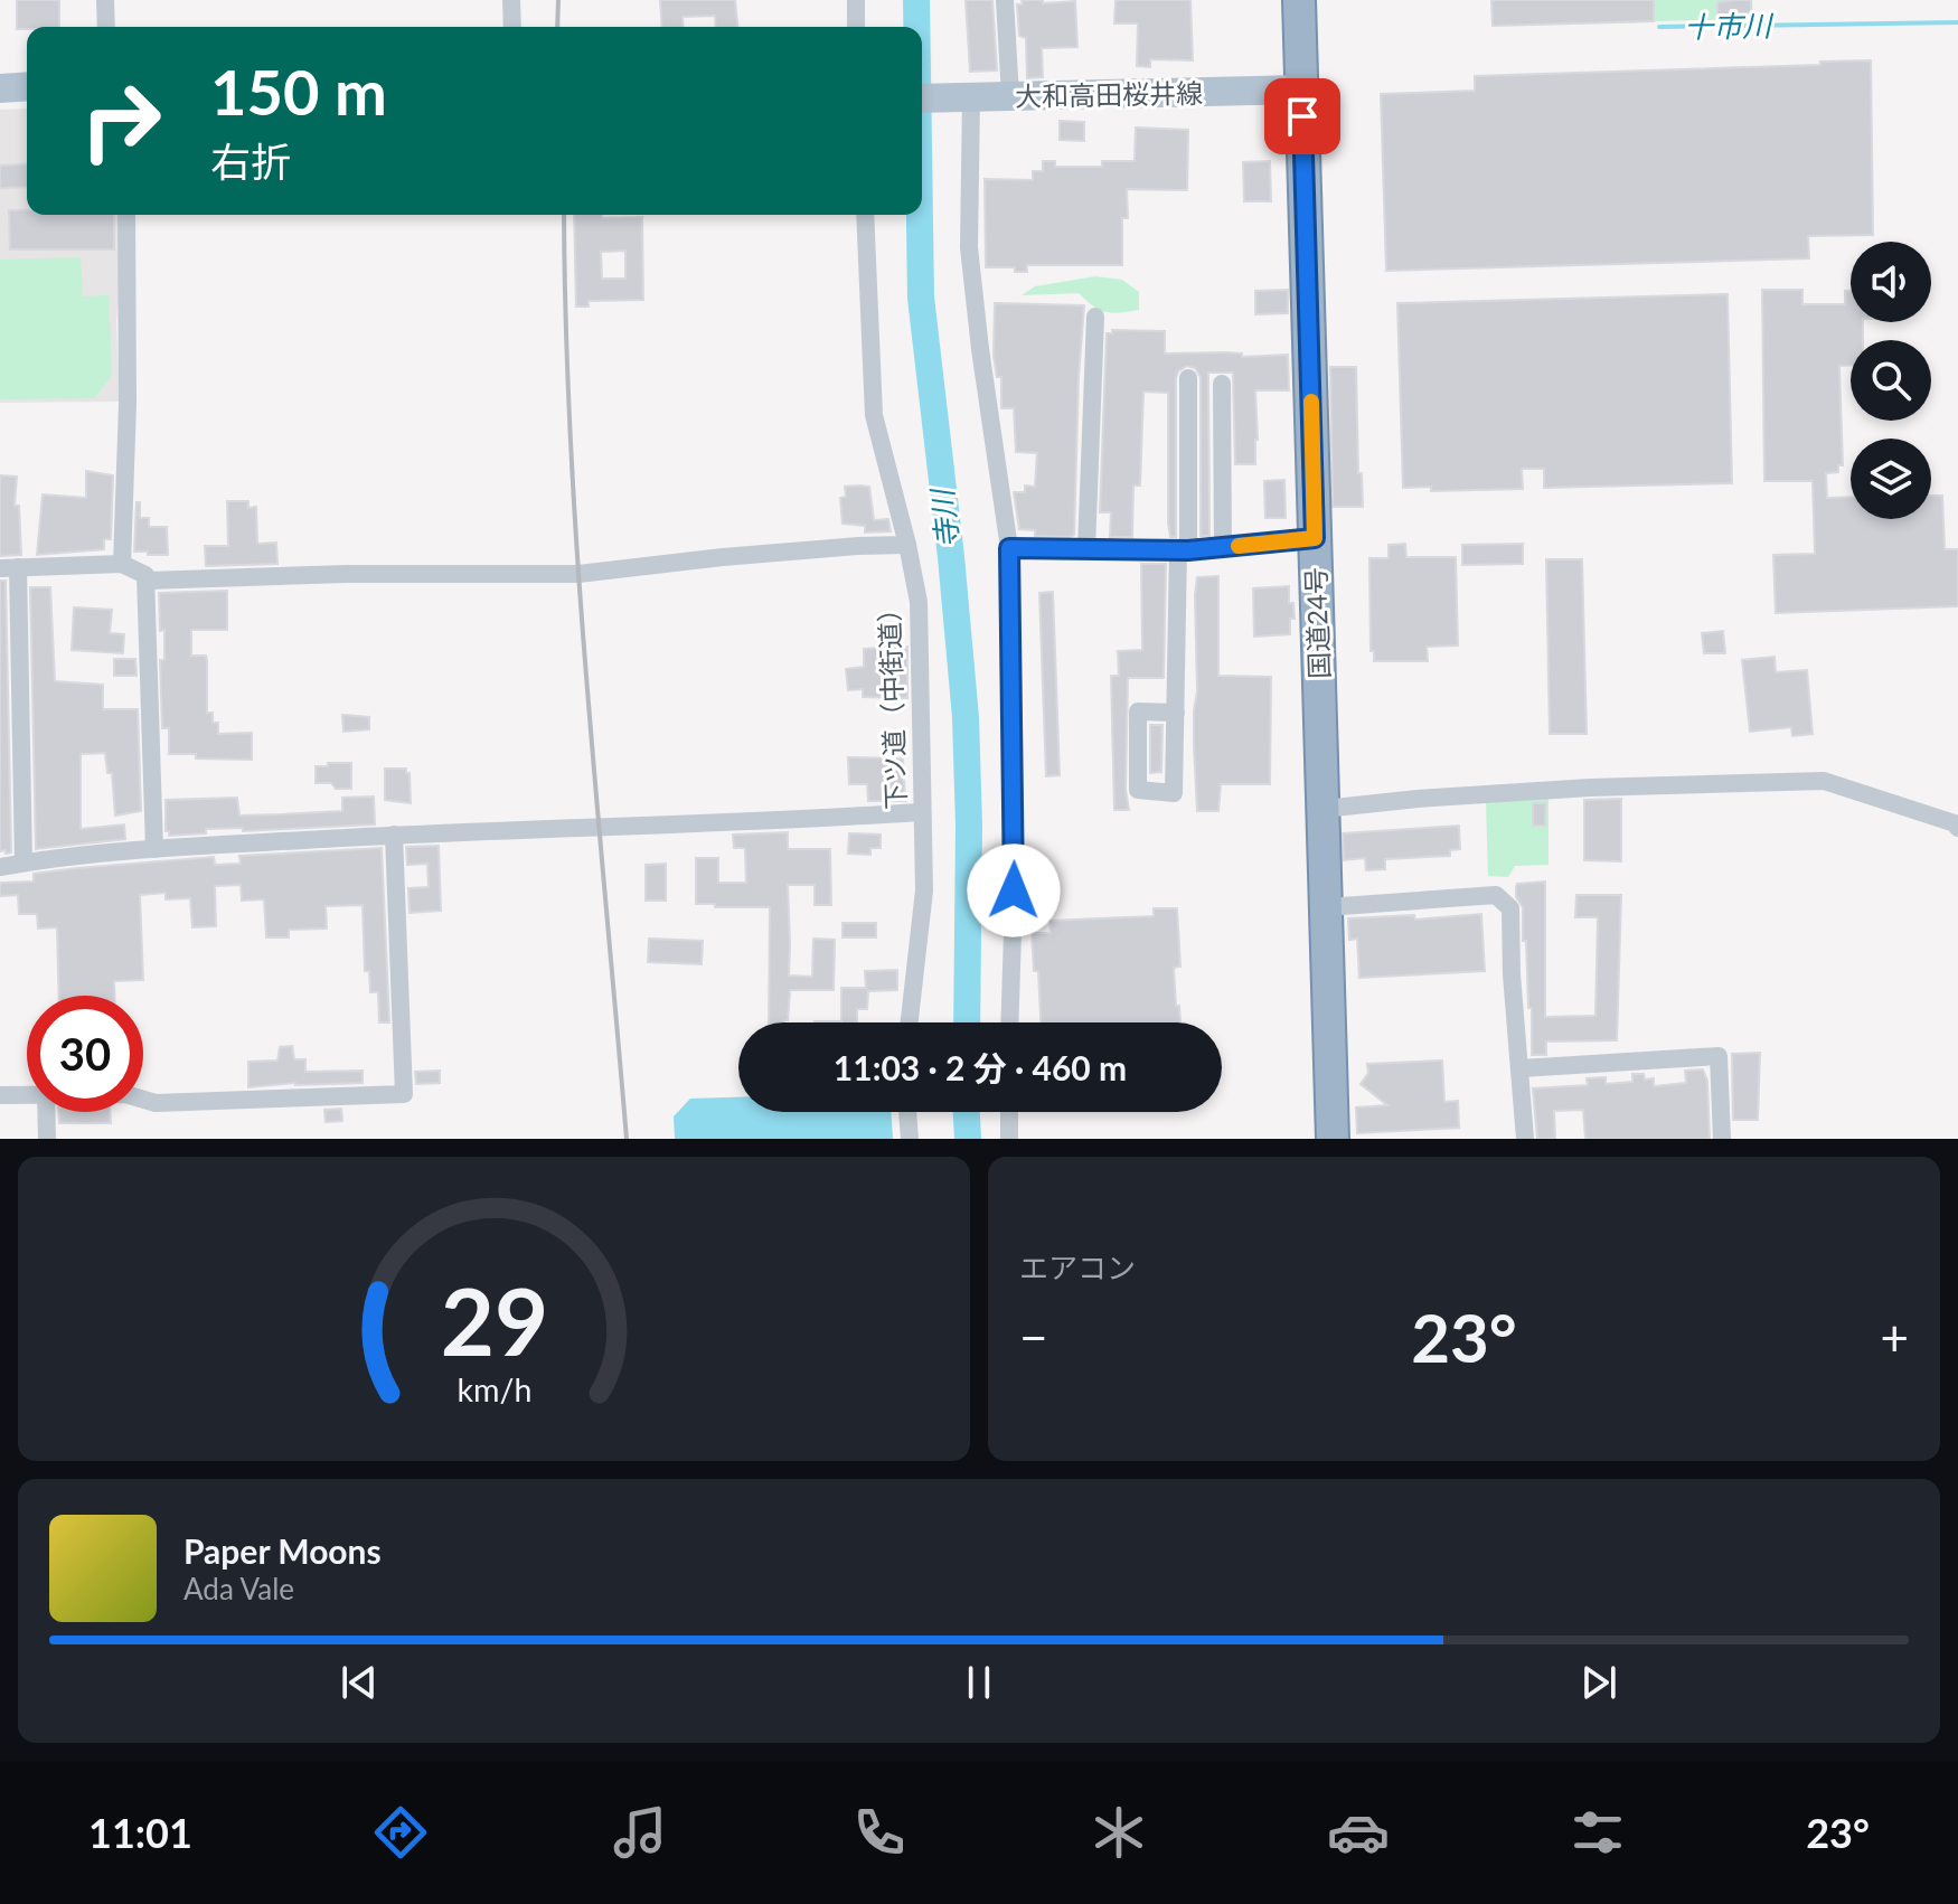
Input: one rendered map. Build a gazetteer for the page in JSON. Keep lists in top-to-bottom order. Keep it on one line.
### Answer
{"streets":{"highway":["国道24号"],"main road":["大和高田桜井線"],"street":["下ツ道（中街道）"]},"crossings":[["大和高田桜井線","国道24号"]],"water":["十市川","寺川"],"page":{"turn":["150 m","右折"],"limit":"30","trip":"11:03 · 2 分 · 460 m","tile":"エアコン","heat":["−","23°","+"],"song":["Paper Moons","Ada Vale"],"tabs":["11:01","23°"],"gauge":["29","km/h"]}}
